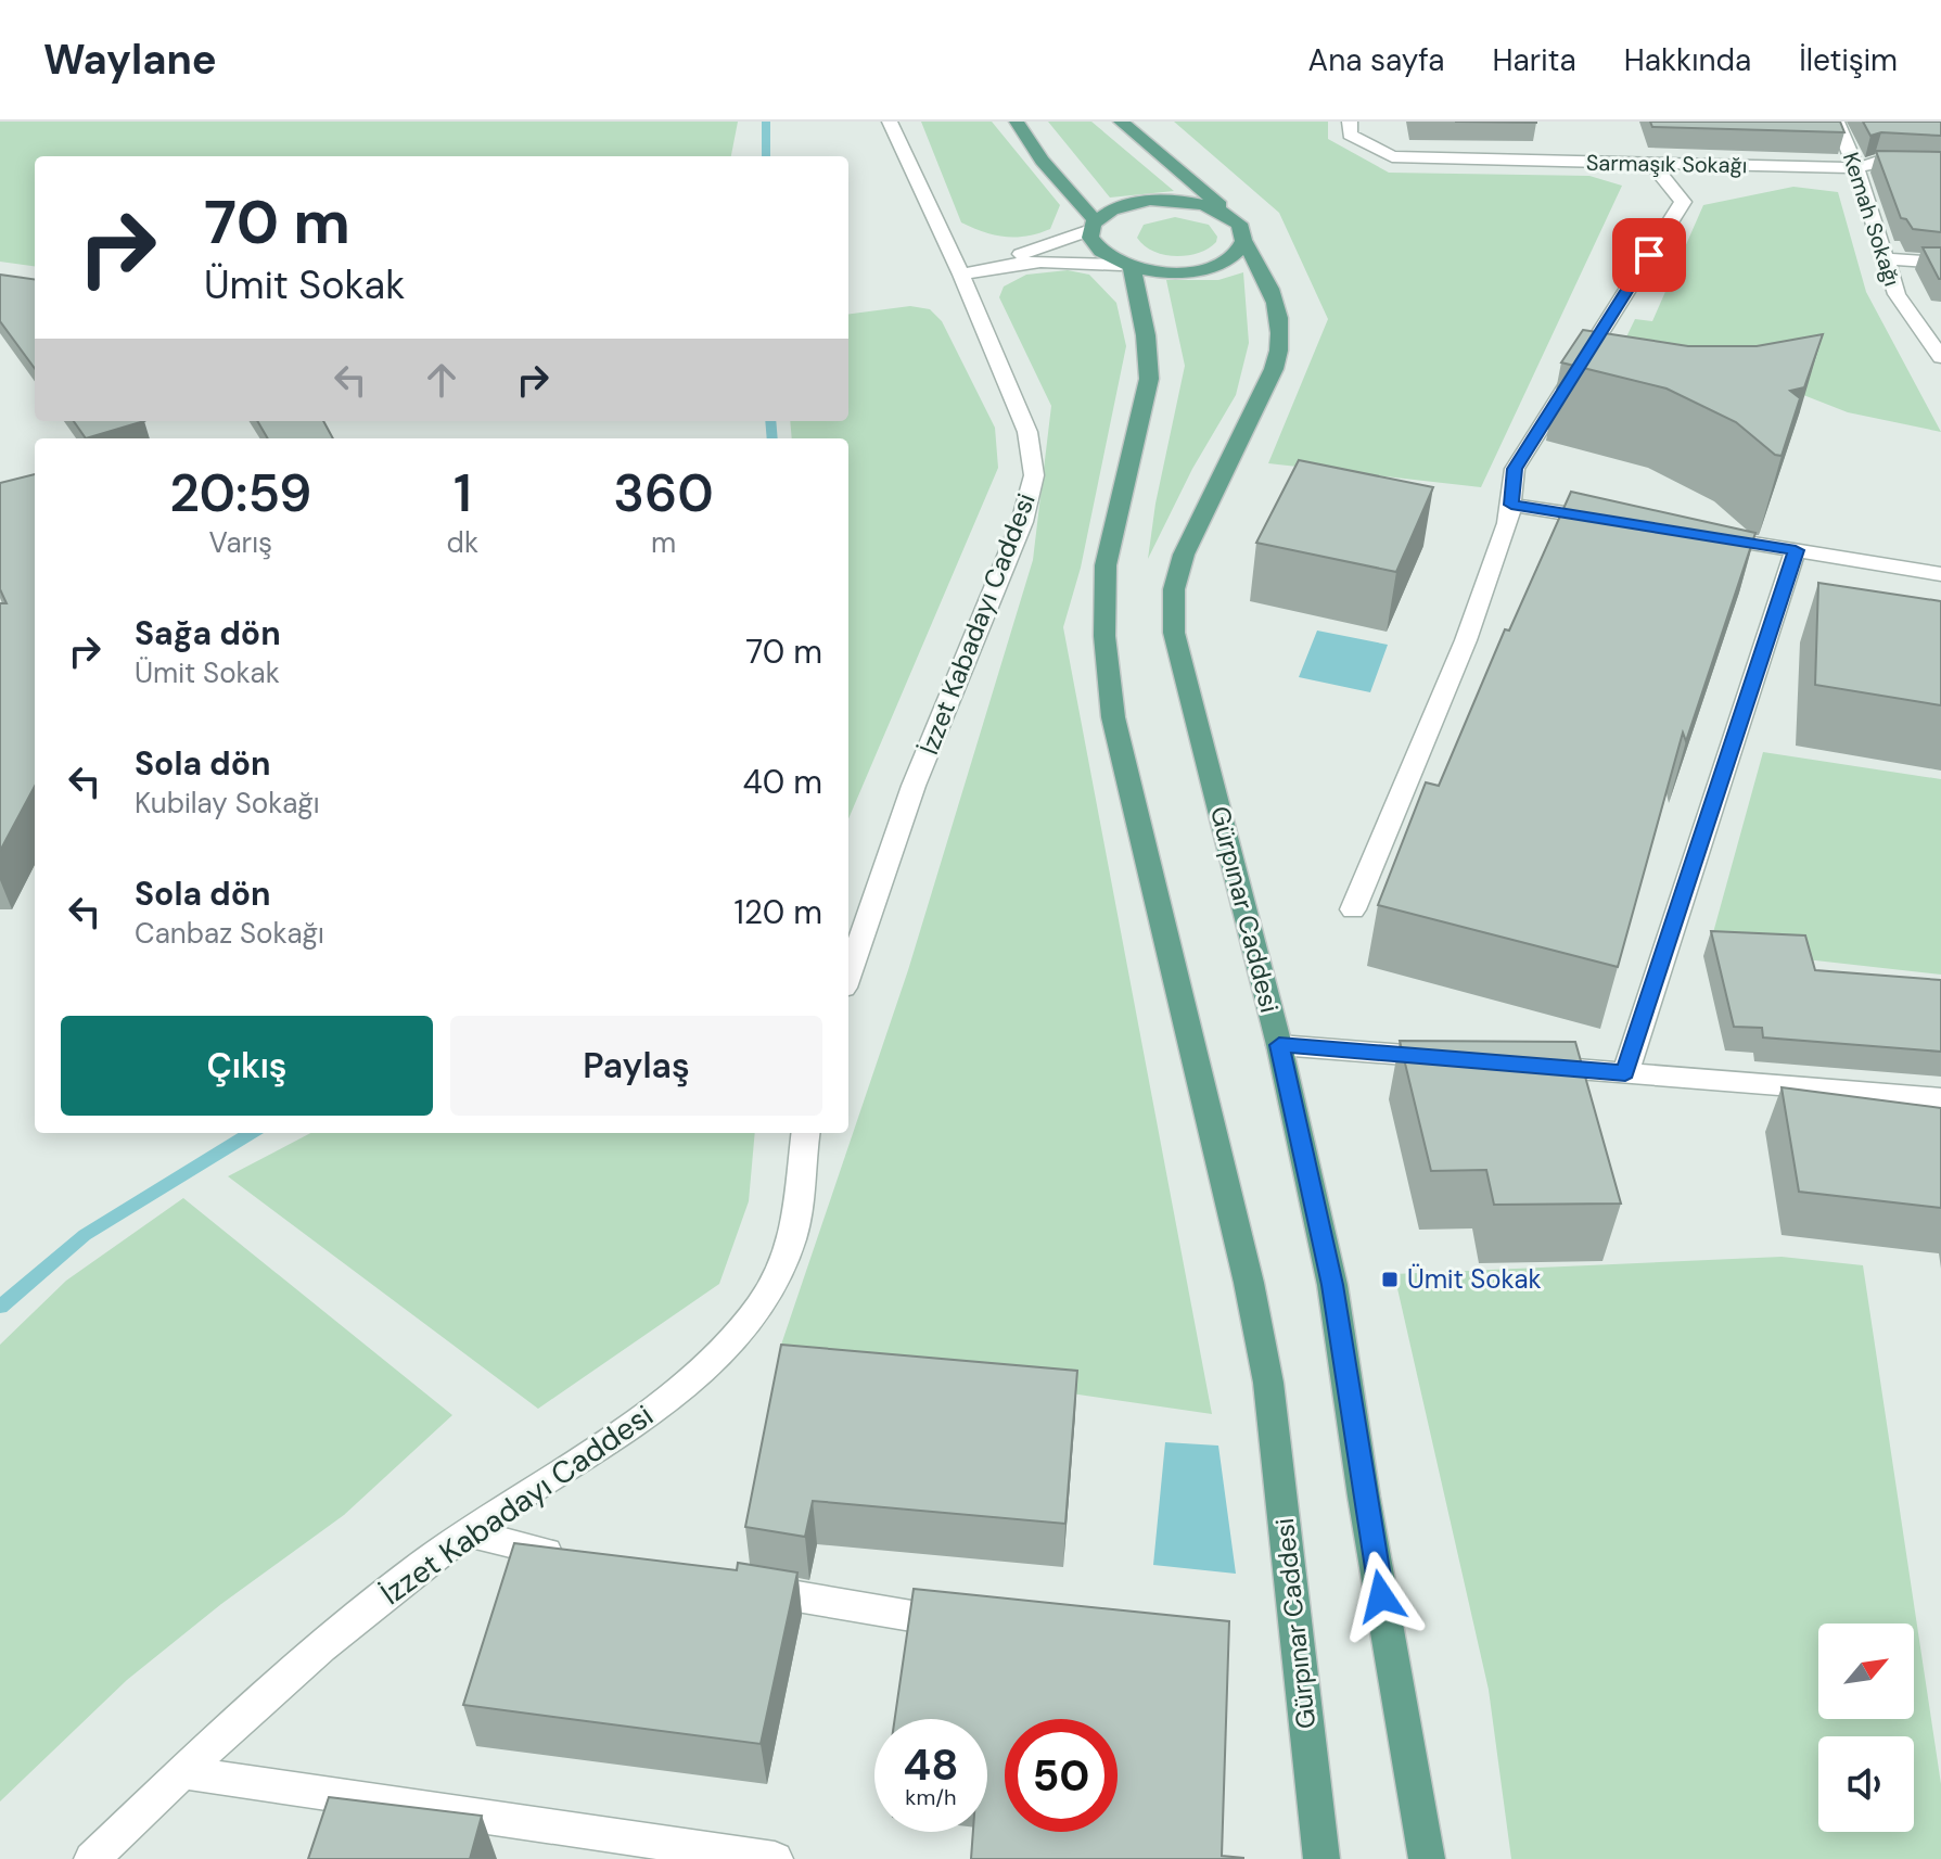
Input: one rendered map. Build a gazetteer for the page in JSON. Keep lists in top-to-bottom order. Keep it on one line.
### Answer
{"streets":{"main road":["Gürpınar Caddesi"],"street":["Sarmaşık Sokağı","Kemah Sokağı","İzzet Kabadayı Caddesi"]},"crossings":[["Sarmaşık Sokağı","Kemah Sokağı"]],"places":{"transit":["Ümit Sokak"]},"north":"top right","page":{"header":"Waylane","nav":["Ana sayfa","Harita","Hakkında","İletişim"],"turn":["70 m","Ümit Sokak"],"eta":["20:59","Varış","1","dk","360","m"],"list":[{"name":"Sağa dön","note":"Ümit Sokak","value":"70 m"},{"name":"Sola dön","note":"Kubilay Sokağı","value":"40 m"},{"name":"Sola dön","note":"Canbaz Sokağı","value":"120 m"}],"buttons":["Çıkış","Paylaş"],"speed":"48 km/h","limit":"50"}}
